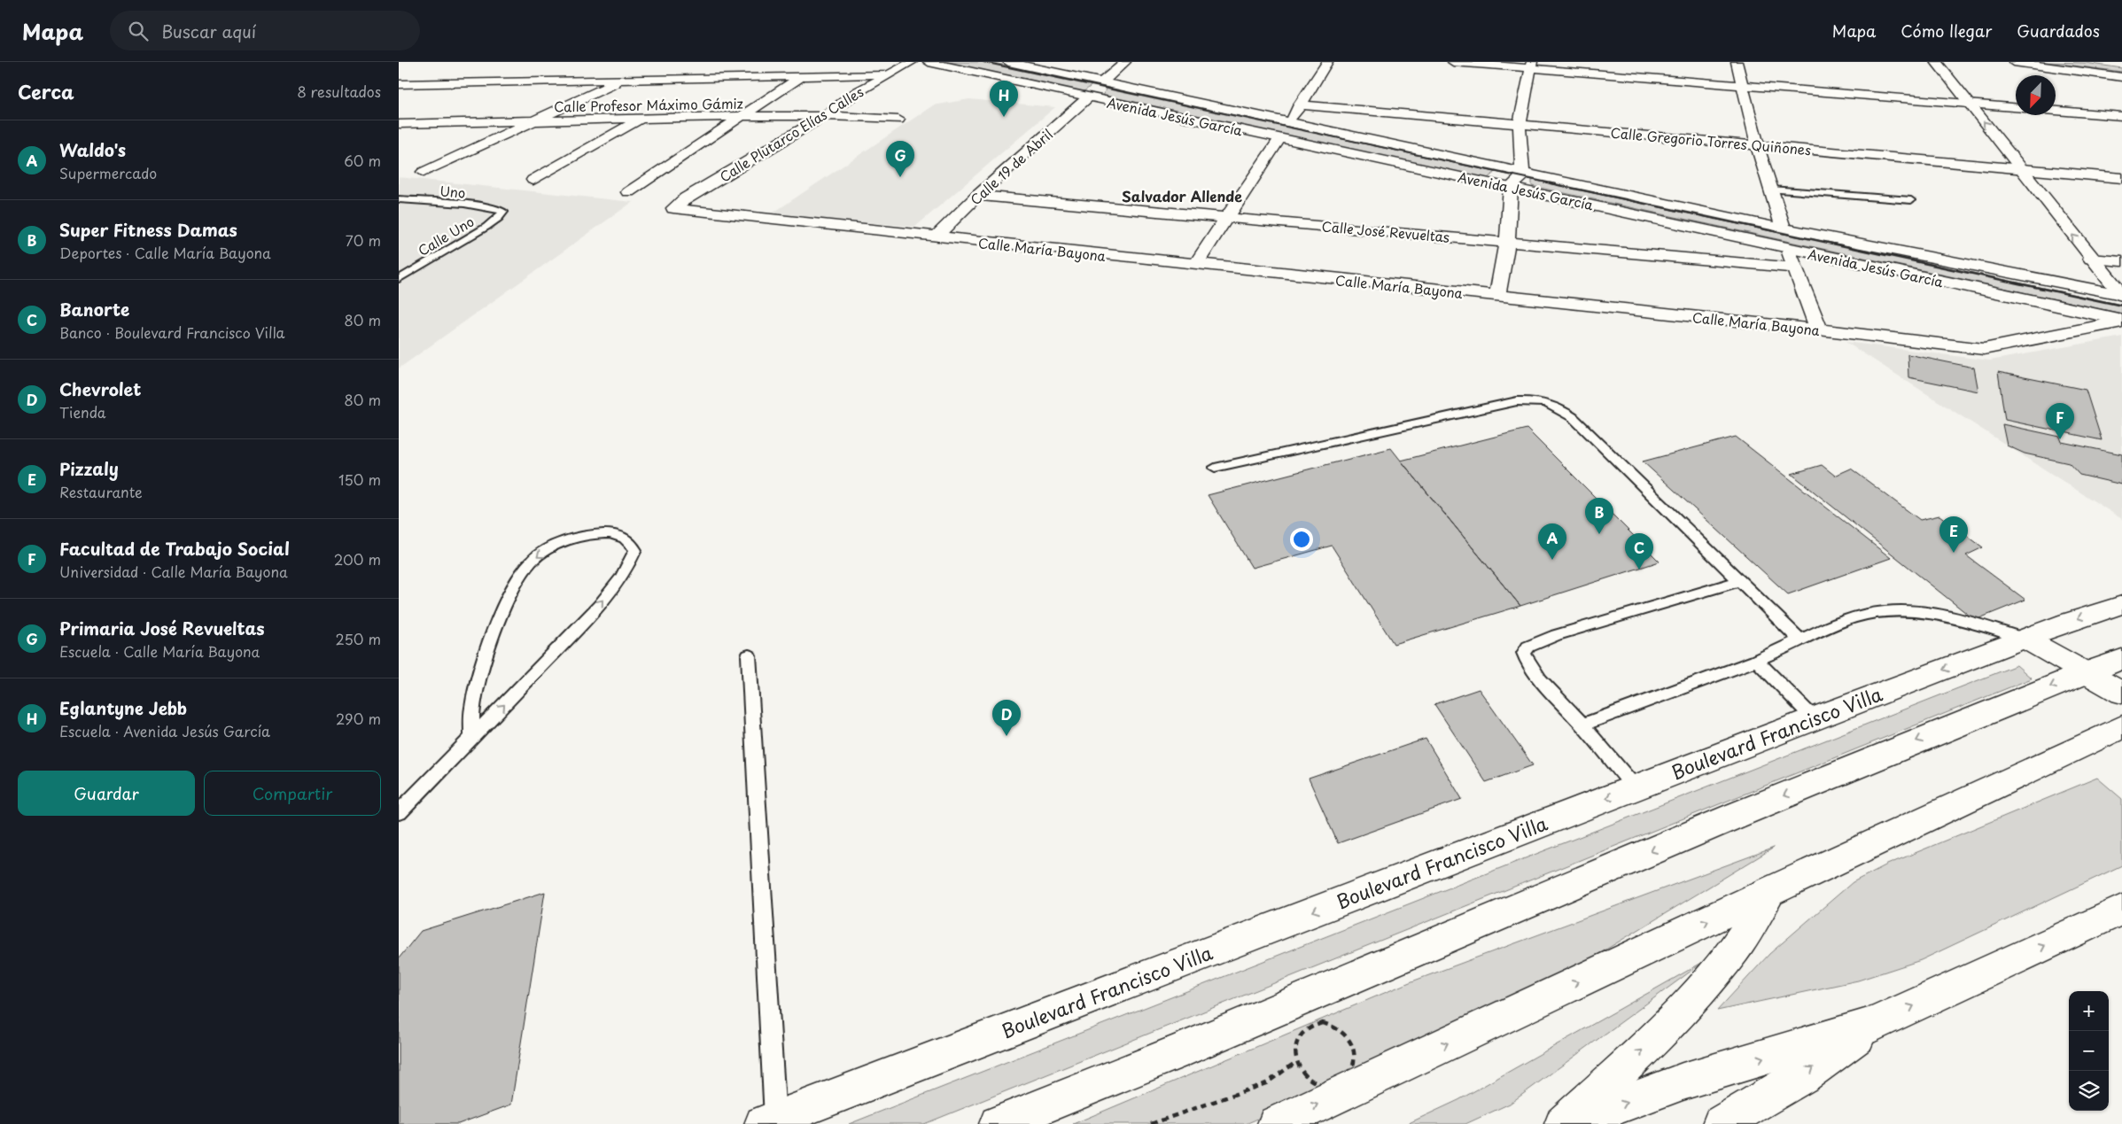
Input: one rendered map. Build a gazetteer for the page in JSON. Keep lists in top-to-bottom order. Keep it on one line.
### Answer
{"streets":{"street":["Calle Profesor Máximo Gámiz","Avenida Jesús García","Calle Plutarco Elías Calles","Calle Gregorio Torres Quiñones","Calle 19 de Abril","Calle José Revueltas","Calle María Bayona","Boulevard Francisco Villa"],"lane":["Uno","Calle Uno"]},"crossings":[["Calle Profesor Máximo Gámiz","Calle Plutarco Elías Calles"],["Avenida Jesús García","Calle 19 de Abril"],["Avenida Jesús García","Calle María Bayona"],["Calle Plutarco Elías Calles","Calle María Bayona"],["Calle 19 de Abril","Calle José Revueltas"],["Calle 19 de Abril","Calle María Bayona"],["Uno","Calle Uno"]],"districts":["Salvador Allende"],"north":"bottom left","page":{"header":"Mapa","search":"Buscar aquí","nav":["Mapa","Cómo llegar","Guardados"],"heading":["Cerca","8 resultados"],"pins":["H","G","F","B","E","A","C","D"],"list":[{"mark":"A","name":"Waldo's","note":"Supermercado","value":"60 m"},{"mark":"B","name":"Super Fitness Damas","note":"Deportes · Calle María Bayona","value":"70 m"},{"mark":"C","name":"Banorte","note":"Banco · Boulevard Francisco Villa","value":"80 m"},{"mark":"D","name":"Chevrolet","note":"Tienda","value":"80 m"},{"mark":"E","name":"Pizzaly","note":"Restaurante","value":"150 m"},{"mark":"F","name":"Facultad de Trabajo Social","note":"Universidad · Calle María Bayona","value":"200 m"},{"mark":"G","name":"Primaria José Revueltas","note":"Escuela · Calle María Bayona","value":"250 m"},{"mark":"H","name":"Eglantyne Jebb","note":"Escuela · Avenida Jesús García","value":"290 m"}],"buttons":["Guardar","Compartir"],"map_buttons":["+","−"]}}
